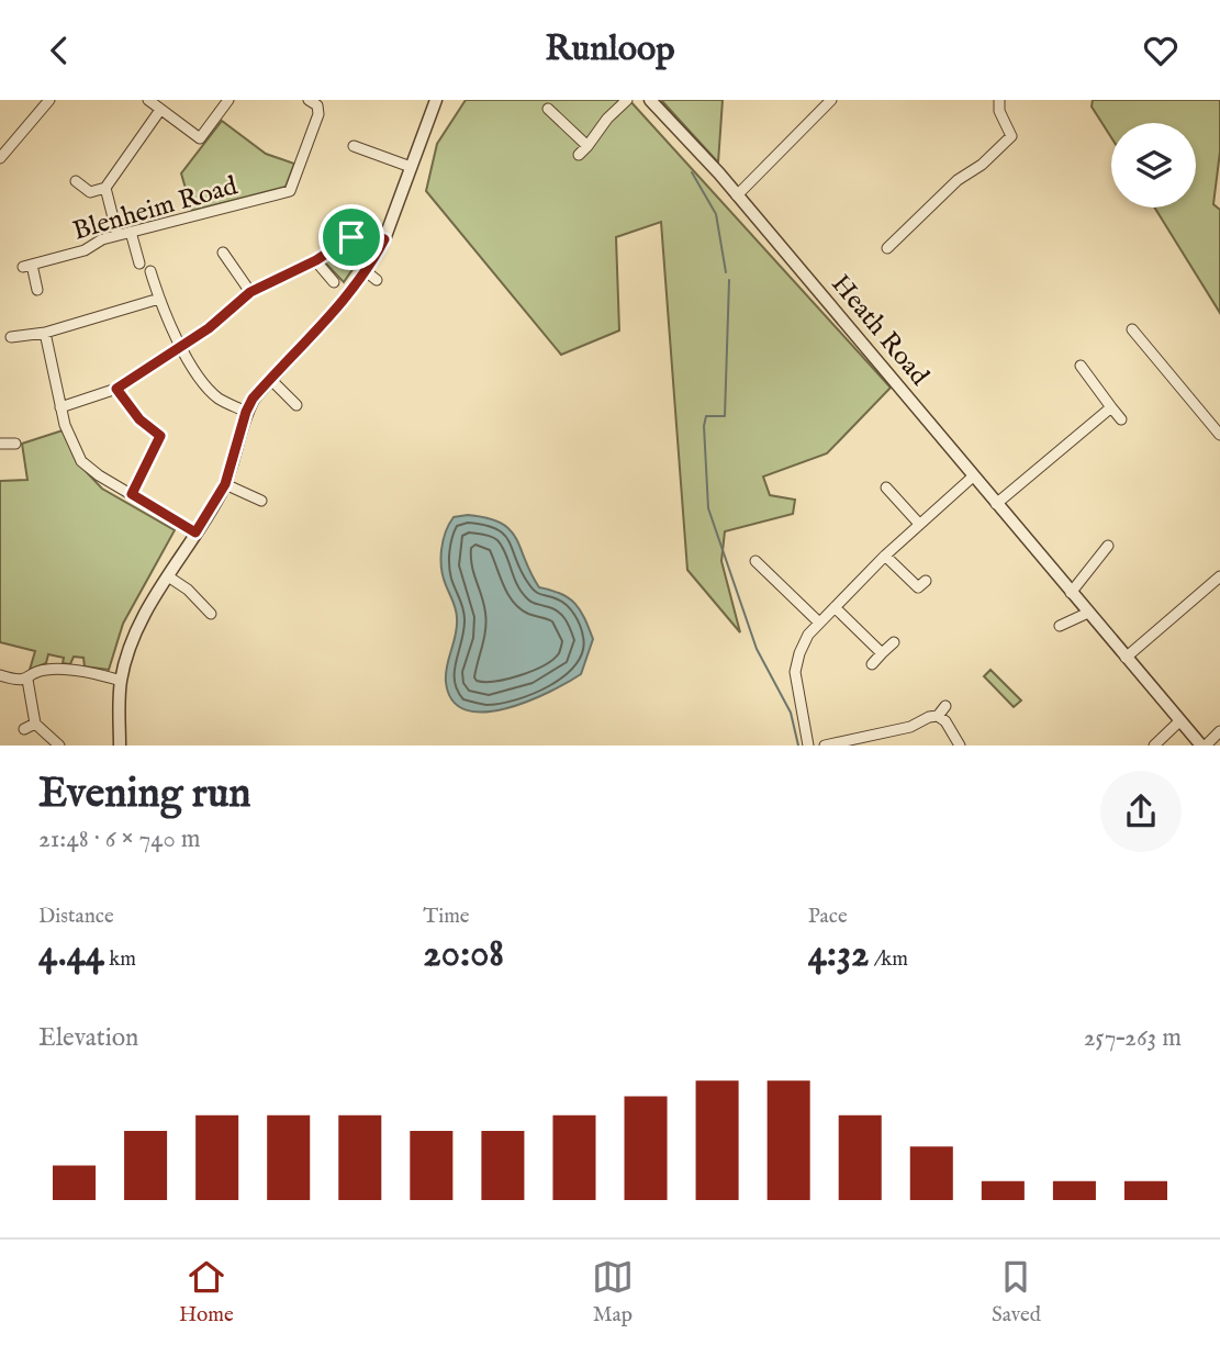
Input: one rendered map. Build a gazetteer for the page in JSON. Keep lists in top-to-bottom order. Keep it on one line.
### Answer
{"streets":{"street":["Blenheim Road","Heath Road"]},"page":{"header":"Runloop","heading":["Evening run","21:48 · 6 × 740 m"],"stats":[["Distance","4.44 km"],["Time","20:08"],["Pace","4:32 /km"]],"chart":["Elevation","257–263 m"],"tabs":["Home","Map","Saved"]}}
